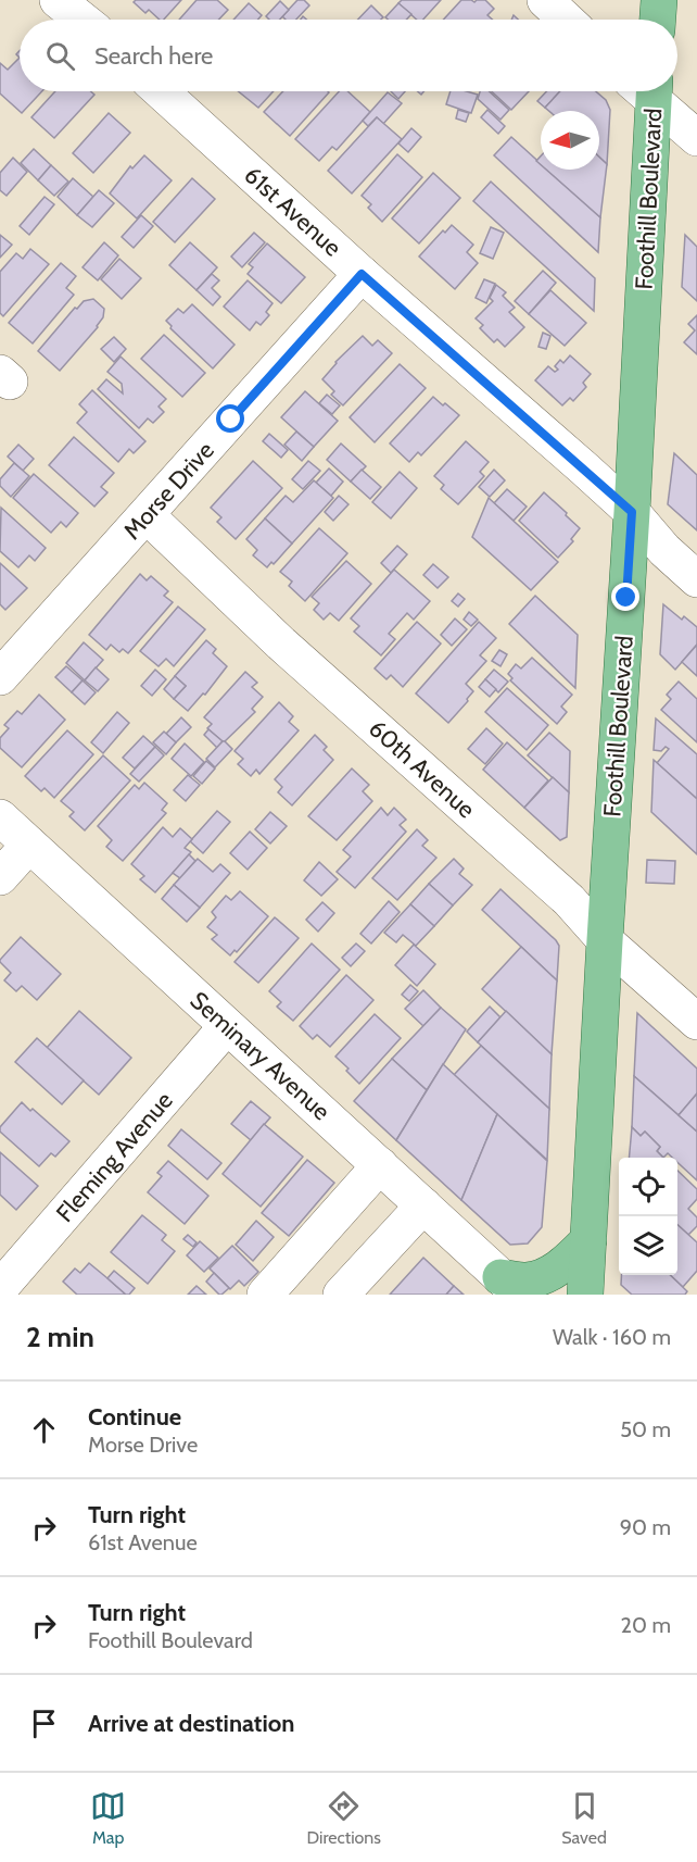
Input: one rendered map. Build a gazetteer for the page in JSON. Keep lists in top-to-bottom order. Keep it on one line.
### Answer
{"streets":{"main road":["Foothill Boulevard"],"street":["61st Avenue","Morse Drive","60th Avenue","Seminary Avenue","Fleming Avenue"]},"crossings":[["Foothill Boulevard","61st Avenue"],["Foothill Boulevard","60th Avenue"],["61st Avenue","Morse Drive"],["Morse Drive","60th Avenue"],["Seminary Avenue","Fleming Avenue"]],"north":"left","page":{"search":"Search here","heading":["2 min","Walk · 160 m"],"list":[["Continue","Morse Drive","50 m"],["Turn right","61st Avenue","90 m"],["Turn right","Foothill Boulevard","20 m"],"Arrive at destination"],"nav":["Map","Directions","Saved"]}}
